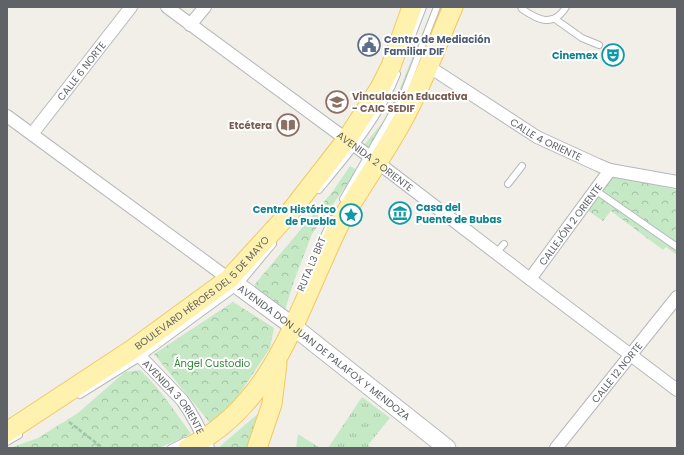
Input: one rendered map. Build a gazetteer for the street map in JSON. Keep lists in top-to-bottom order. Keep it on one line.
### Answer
{"streets":{"main road":["BOULEVARD HÉROES DEL 5 DE MAYO","AVENIDA DON JUAN DE PALAFOX Y MENDOZA"],"street":["CALLE 6 NORTE","CALLE 4 ORIENTE","AVENIDA 2 ORIENTE","CALLEJÓN 2 ORIENTE","CALLE 12 NORTE","AVENIDA 3 ORIENTE"],"lane":["RUTA L3 BRT"]},"crossings":[["CALLE 6 NORTE","AVENIDA DON JUAN DE PALAFOX Y MENDOZA"],["CALLE 4 ORIENTE","CALLEJÓN 2 ORIENTE"],["AVENIDA 2 ORIENTE","CALLEJÓN 2 ORIENTE"],["AVENIDA 2 ORIENTE","BOULEVARD HÉROES DEL 5 DE MAYO"],["AVENIDA 2 ORIENTE","CALLE 12 NORTE"],["BOULEVARD HÉROES DEL 5 DE MAYO","AVENIDA DON JUAN DE PALAFOX Y MENDOZA"],["BOULEVARD HÉROES DEL 5 DE MAYO","AVENIDA 3 ORIENTE"]],"parks":["Ángel Custodio"],"places":{"public building":["Centro de Mediación Familiar DIF"],"theatre":["Cinemex"],"school or university":["Vinculación Educativa - CAIC SEDIF"],"library":["Etcétera"],"museum":["Casa del Puente de Bubas"],"place":["Centro Histórico de Puebla"]}}
